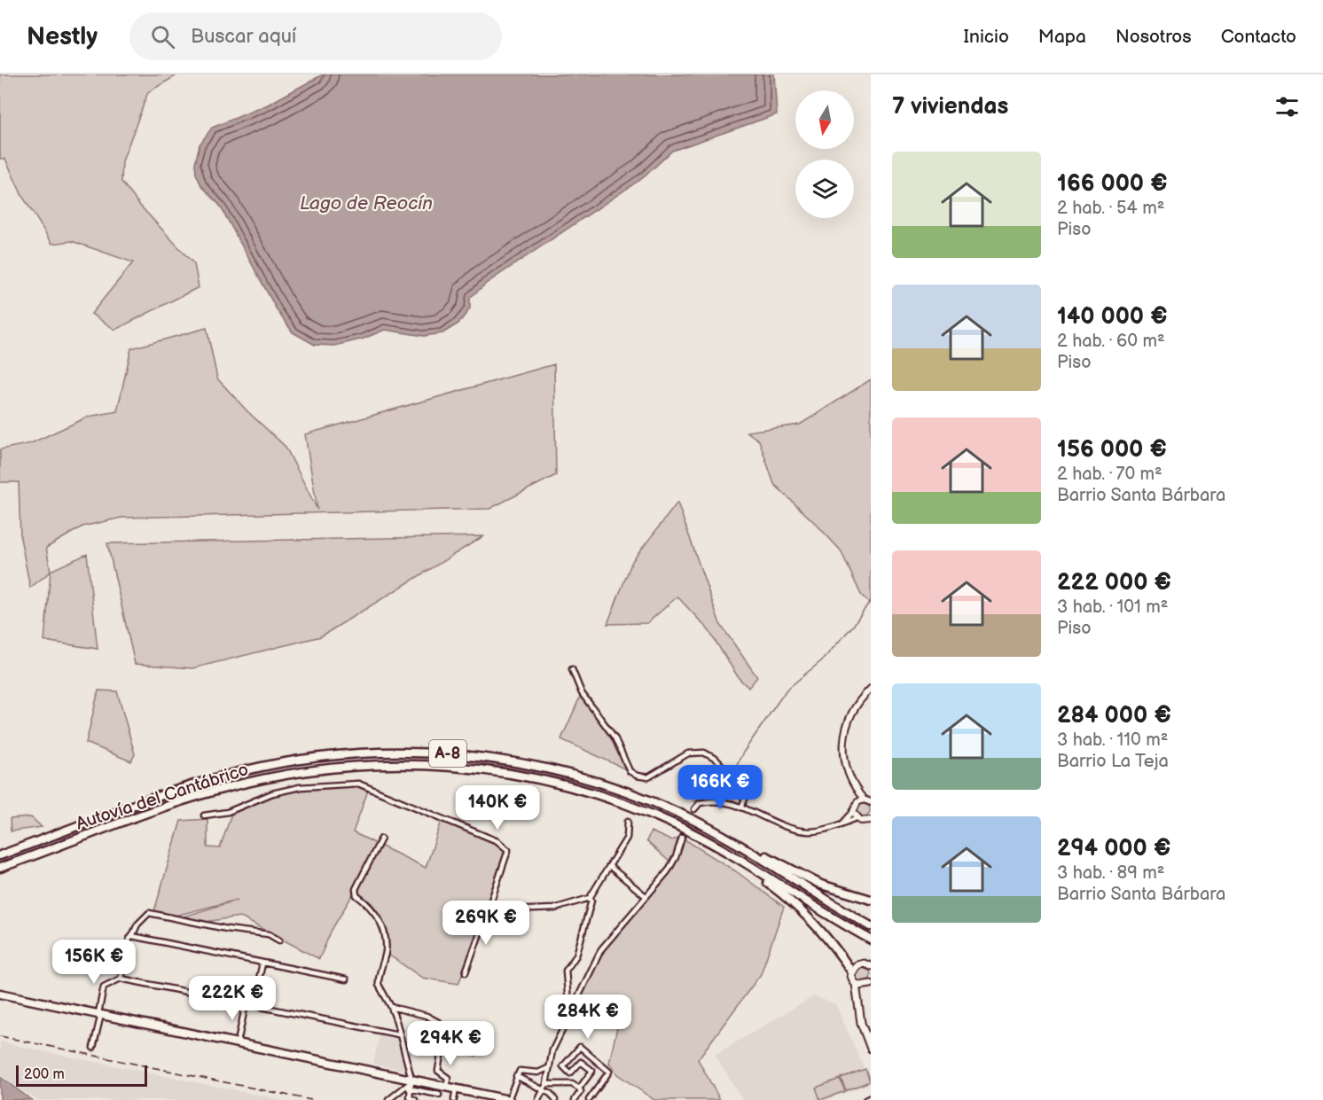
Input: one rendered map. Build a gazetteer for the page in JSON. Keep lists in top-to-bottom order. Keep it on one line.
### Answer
{"streets":{"highway":["A-8","Autovía del Cantábrico"]},"water":["Lago de Reocín"],"scale_bar":"200 m","north":"bottom","page":{"header":"Nestly","search":"Buscar aquí","nav":["Inicio","Mapa","Nosotros","Contacto"],"heading":"7 viviendas","list":[{"name":"166 000 €","note":"2 hab. · 54 m² · Piso"},{"name":"140 000 €","note":"2 hab. · 60 m² · Piso"},{"name":"156 000 €","note":"2 hab. · 70 m² · Barrio Santa Bárbara"},{"name":"222 000 €","note":"3 hab. · 101 m² · Piso"},{"name":"284 000 €","note":"3 hab. · 110 m² · Barrio La Teja"},{"name":"294 000 €","note":"3 hab. · 89 m² · Barrio Santa Bárbara"}],"price":["166K €","140K €","269K €","156K €","222K €","284K €","294K €"],"scale":"200 m"}}
